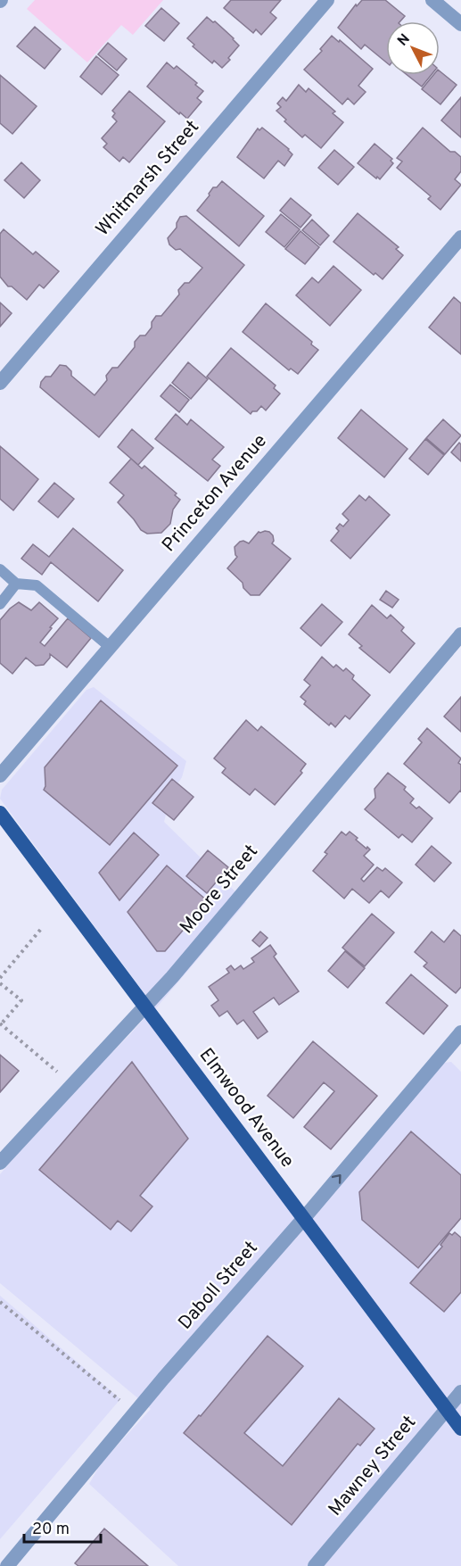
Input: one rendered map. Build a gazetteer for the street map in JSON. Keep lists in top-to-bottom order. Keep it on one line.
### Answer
{"streets":{"main road":["Elmwood Avenue"],"street":["Whitmarsh Street","Princeton Avenue","Moore Street","Daboll Street","Mawney Street"]},"crossings":[["Moore Street","Elmwood Avenue"],["Elmwood Avenue","Daboll Street"],["Elmwood Avenue","Mawney Street"]],"scale_bar":"20 m","north":"top left"}
